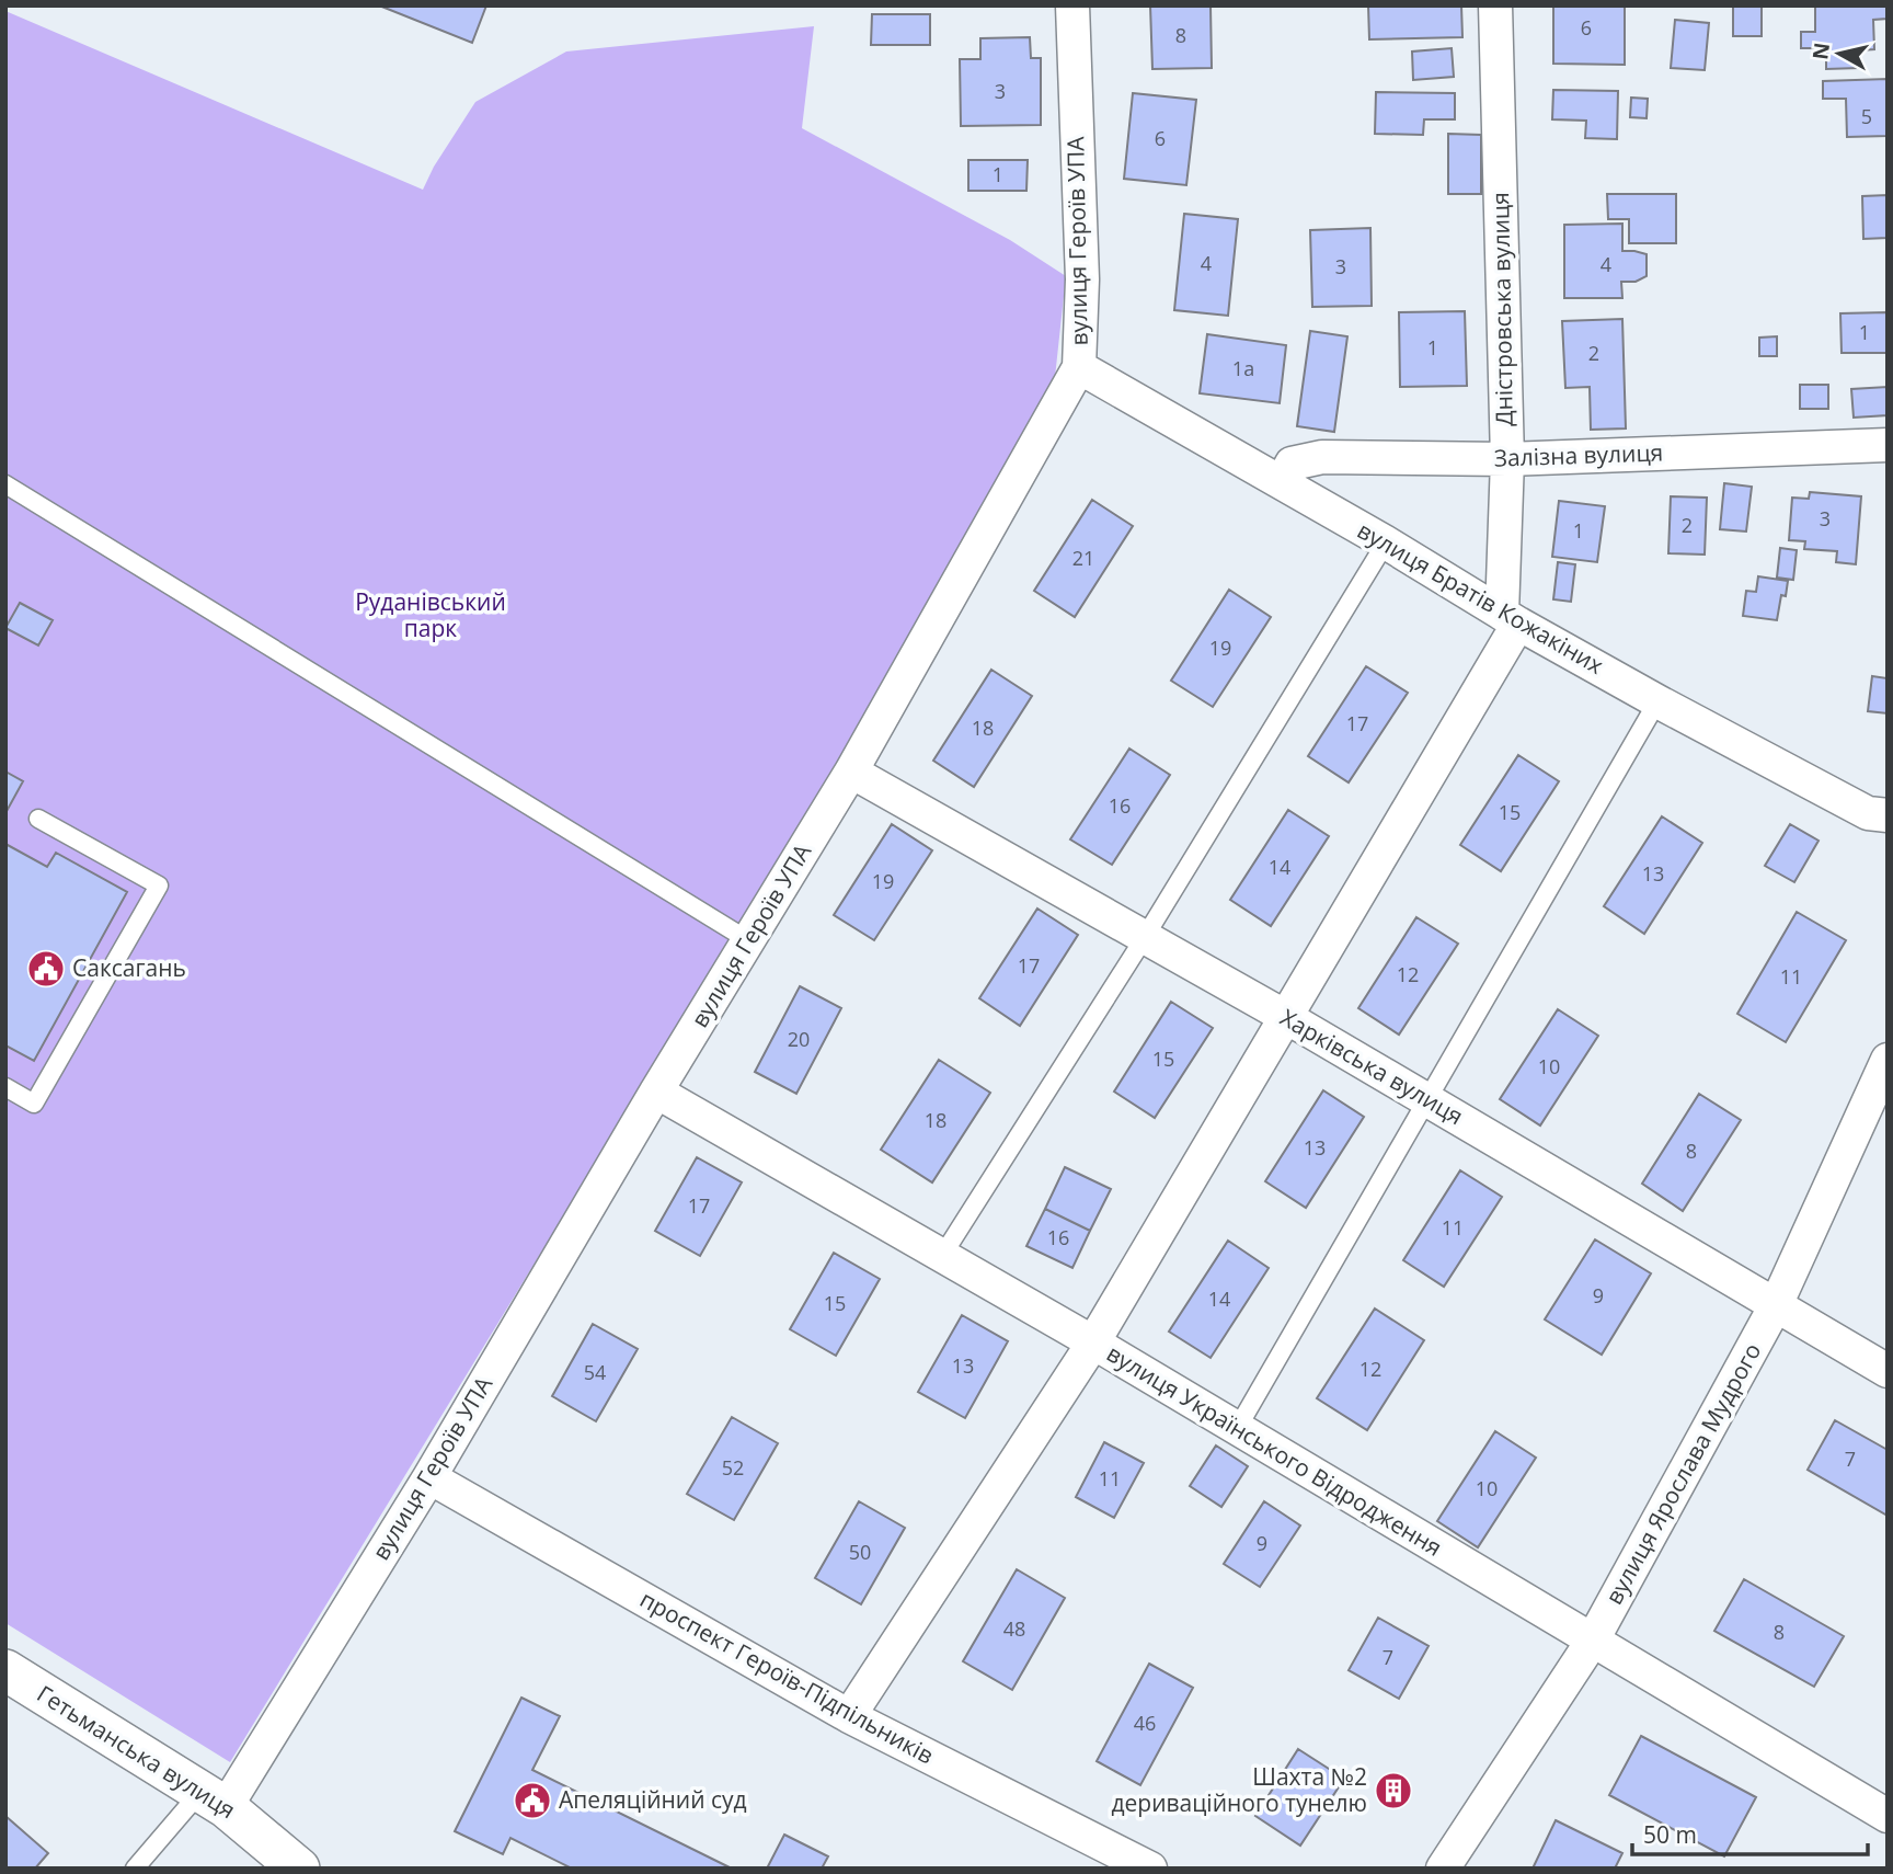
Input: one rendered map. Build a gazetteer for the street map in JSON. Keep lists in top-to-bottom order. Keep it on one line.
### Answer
{"streets":{"street":["вулиця Героїв УПА","Дністровська вулиця","Залізна вулиця","вулиця Братів Кожакіних","Харківська вулиця","вулиця Українського Відродження","вулиця Ярослава Мудрого","проспект Героїв-Підпільників","Гетьманська вулиця"]},"crossings":[["вулиця Героїв УПА","вулиця Братів Кожакіних"],["вулиця Героїв УПА","Харківська вулиця"],["вулиця Героїв УПА","вулиця Українського Відродження"],["вулиця Героїв УПА","проспект Героїв-Підпільників"],["вулиця Героїв УПА","Гетьманська вулиця"],["Дністровська вулиця","Залізна вулиця"],["Дністровська вулиця","вулиця Братів Кожакіних"],["Залізна вулиця","вулиця Братів Кожакіних"],["Харківська вулиця","вулиця Ярослава Мудрого"],["вулиця Українського Відродження","вулиця Ярослава Мудрого"]],"parks":["Руданівський парк"],"places":{"public building":["Саксагань","Апеляційний суд"],"building":["Шахта №2 дериваційного тунелю"]},"house_numbers":["6","8","3","5","6","1","4","4","3","1","1","2","1а","3","2","1","21","19","17","18","16","15","14","13","19","17","12","11","20","15","10","18","13","8","17","11","16","9","14","15","13","12","54","7","52","11","10","9","50","48","8","7","46"],"scale_bar":"50 m","north":"left"}
